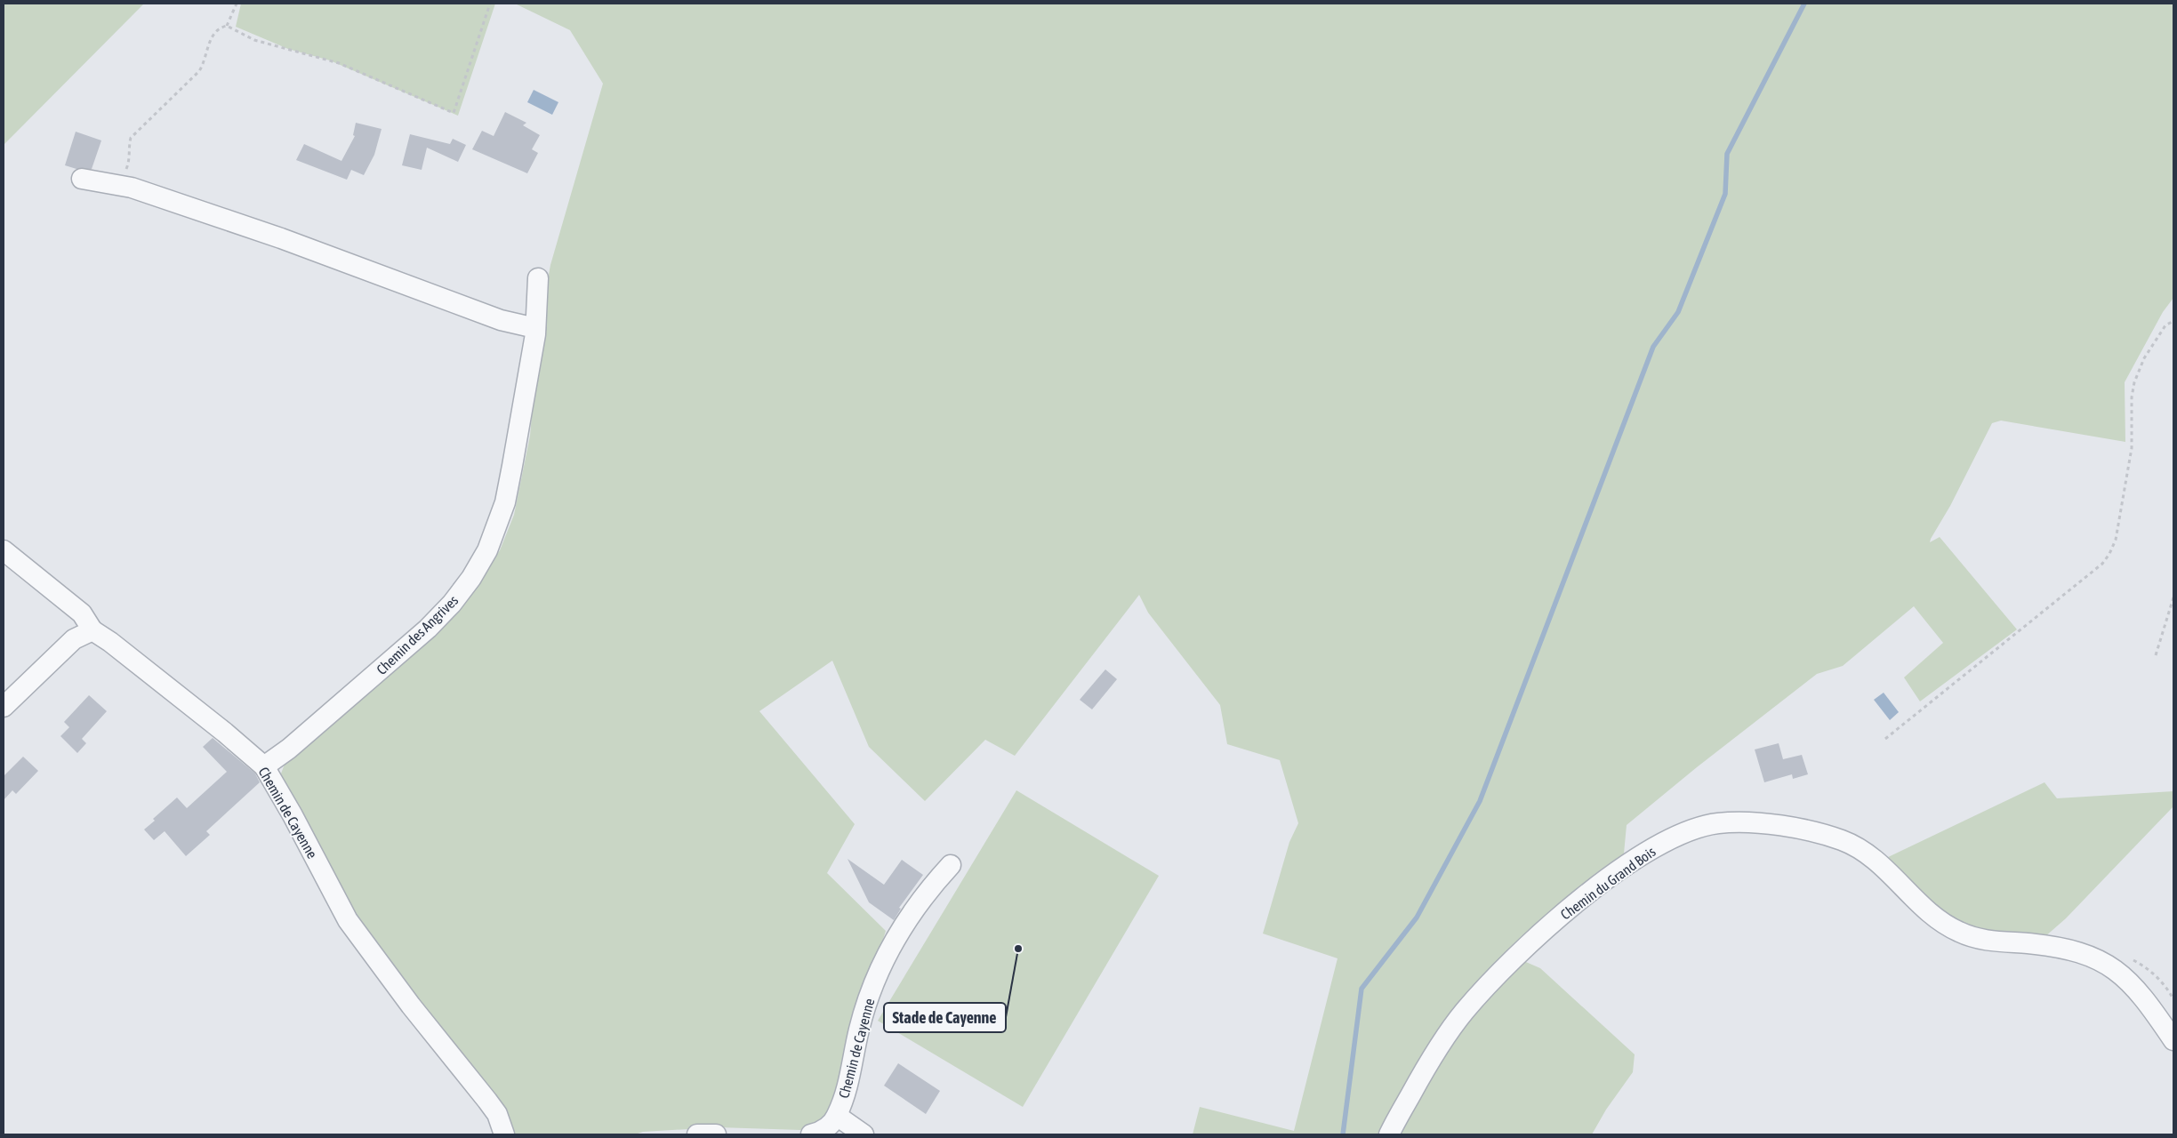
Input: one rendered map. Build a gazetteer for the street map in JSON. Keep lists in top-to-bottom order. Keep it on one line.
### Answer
{"streets":{"street":["Chemin des Angrives","Chemin de Cayenne","Chemin du Grand Bois"]},"crossings":[["Chemin des Angrives","Chemin de Cayenne"]],"places":["Stade de Cayenne"]}
